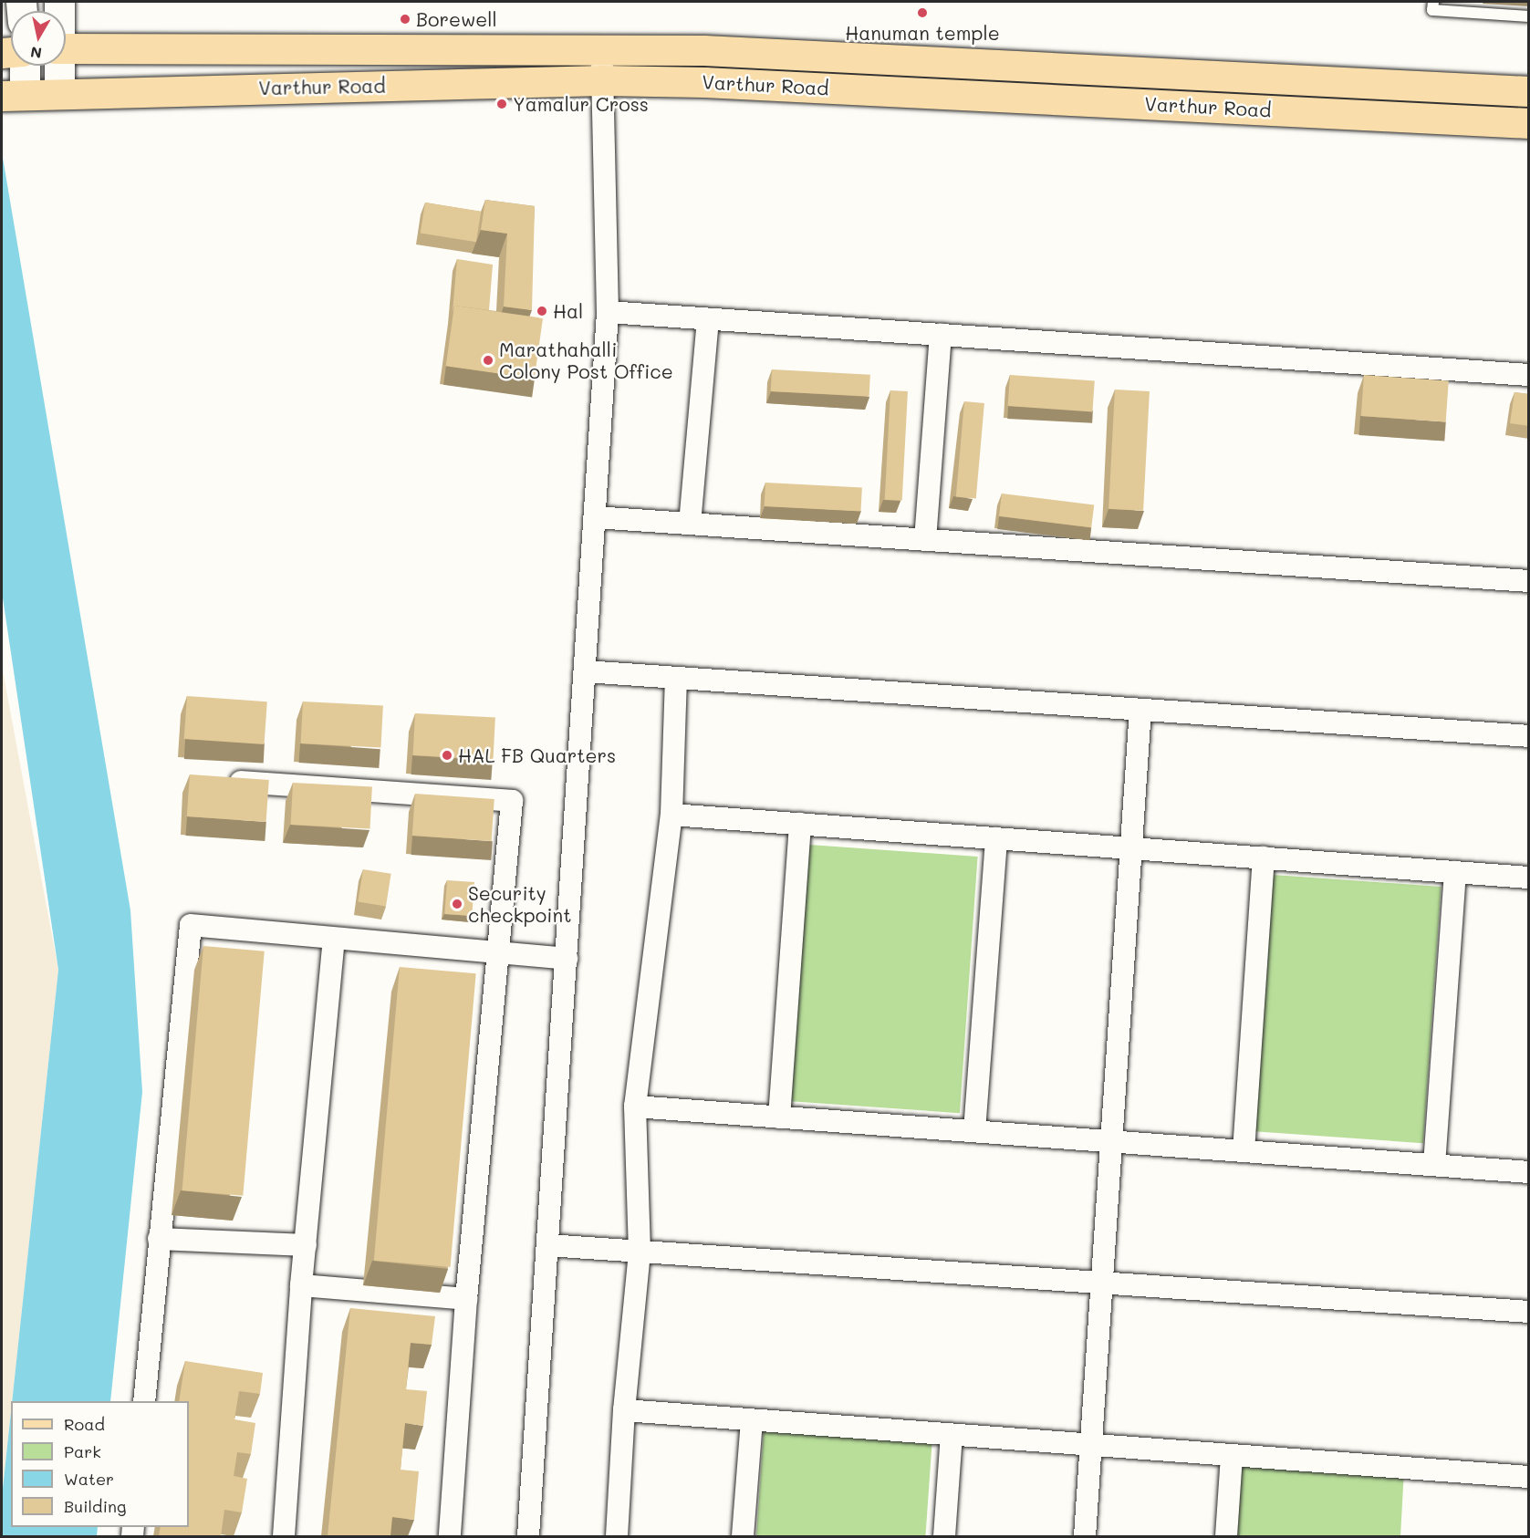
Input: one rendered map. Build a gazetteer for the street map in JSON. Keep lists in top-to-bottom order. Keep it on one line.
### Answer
{"streets":{"main road":["Varthur Road"]},"places":["Hanuman temple","Borewell","Yamalur Cross","Hal","Marathahalli Colony Post Office","HAL FB Quarters","Security checkpoint"],"legend":["Road","Park","Water","Building"],"north":"bottom"}
